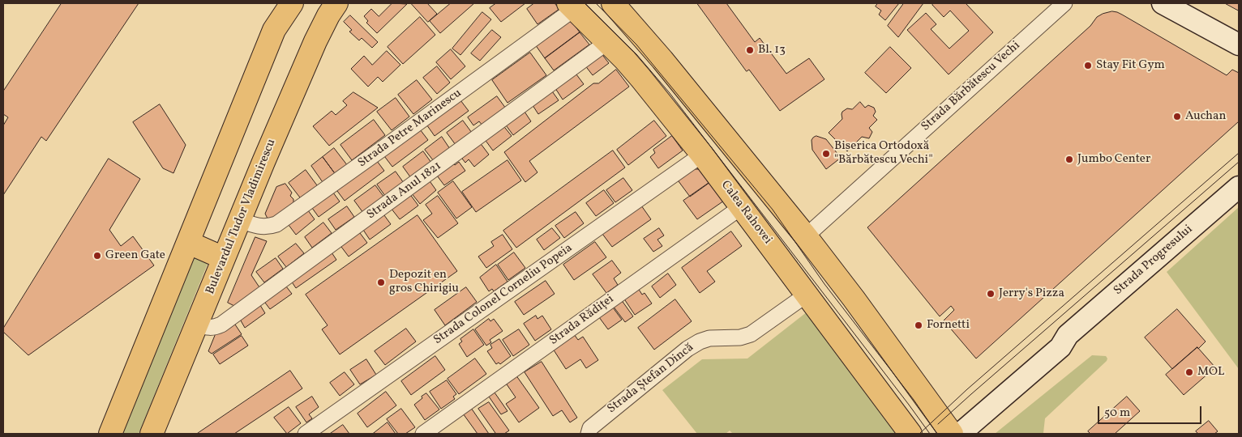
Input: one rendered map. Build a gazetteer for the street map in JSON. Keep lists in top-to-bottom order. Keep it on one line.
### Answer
{"streets":{"main road":["Calea Rahovei","Bulevardul Tudor Vladimirescu","Strada Progresului"],"street":["Strada Bărbătescu Vechi","Strada Petre Marinescu","Strada Anul 1821","Strada Colonel Corneliu Popeia","Strada Rădiței","Strada Ștefan Dincă"]},"crossings":[["Strada Petre Marinescu","Calea Rahovei"],["Strada Petre Marinescu","Bulevardul Tudor Vladimirescu"],["Strada Anul 1821","Calea Rahovei"],["Strada Anul 1821","Bulevardul Tudor Vladimirescu"],["Calea Rahovei","Strada Colonel Corneliu Popeia"],["Calea Rahovei","Strada Rădiței"],["Calea Rahovei","Strada Ștefan Dincă"]],"places":["Bl. 13","Stay Fit Gym","Auchan","Biserica Ortodoxă \"Bărbătescu Vechi\"","Jumbo Center","Green Gate","Depozit en gros Chirigiu","Jerry's Pizza","Fornetti","MOL"],"scale_bar":"50 m"}
